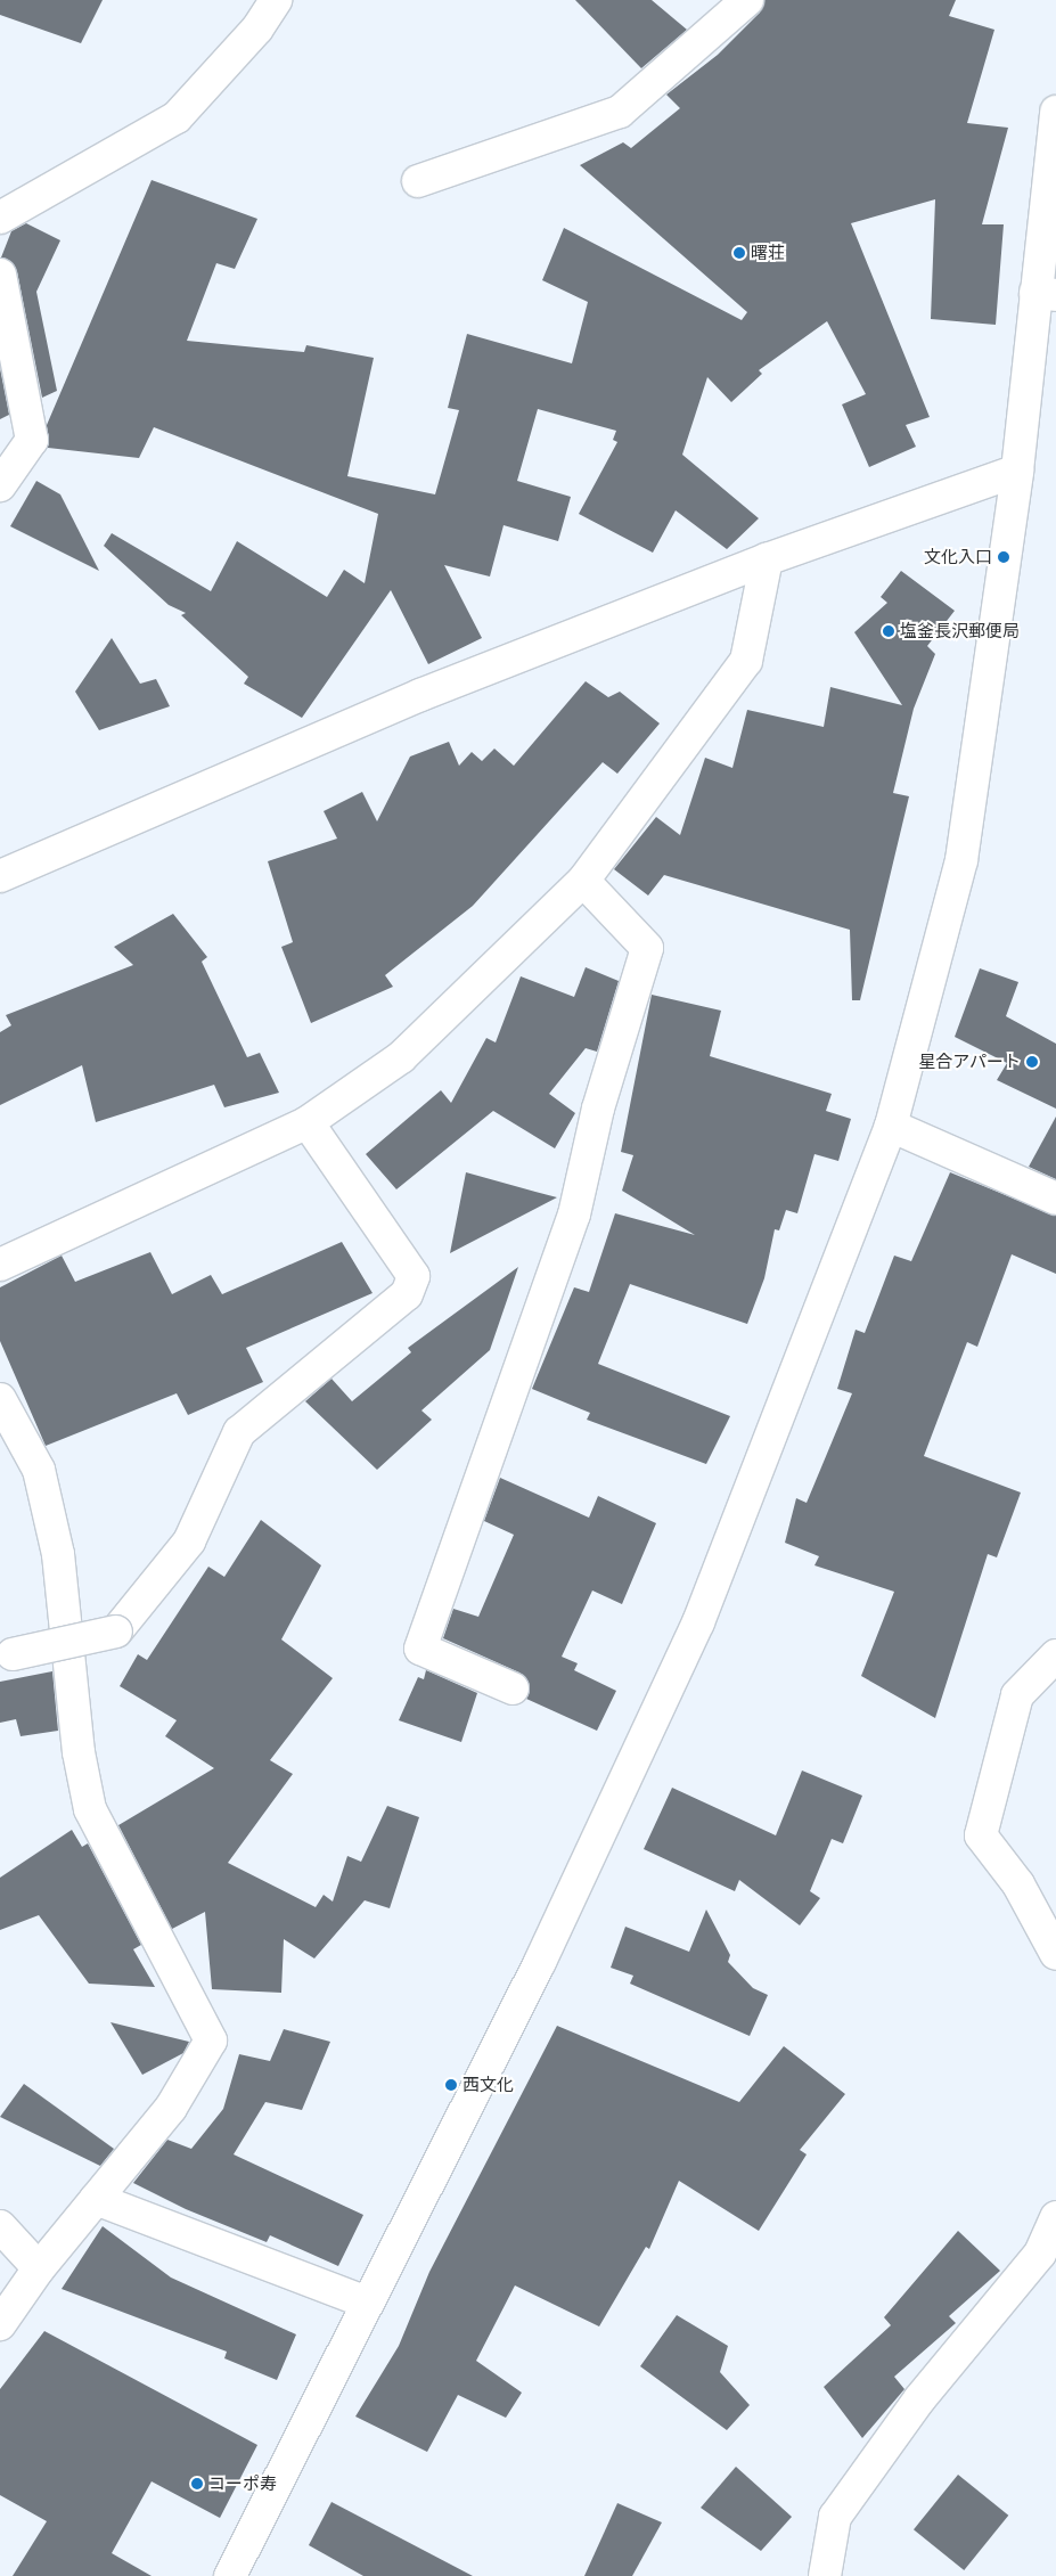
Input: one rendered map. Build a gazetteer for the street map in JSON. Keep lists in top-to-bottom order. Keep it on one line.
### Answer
{"places":["曙荘","文化入口","塩釜長沢郵便局","星合アパート","西文化","コーポ寿"]}
